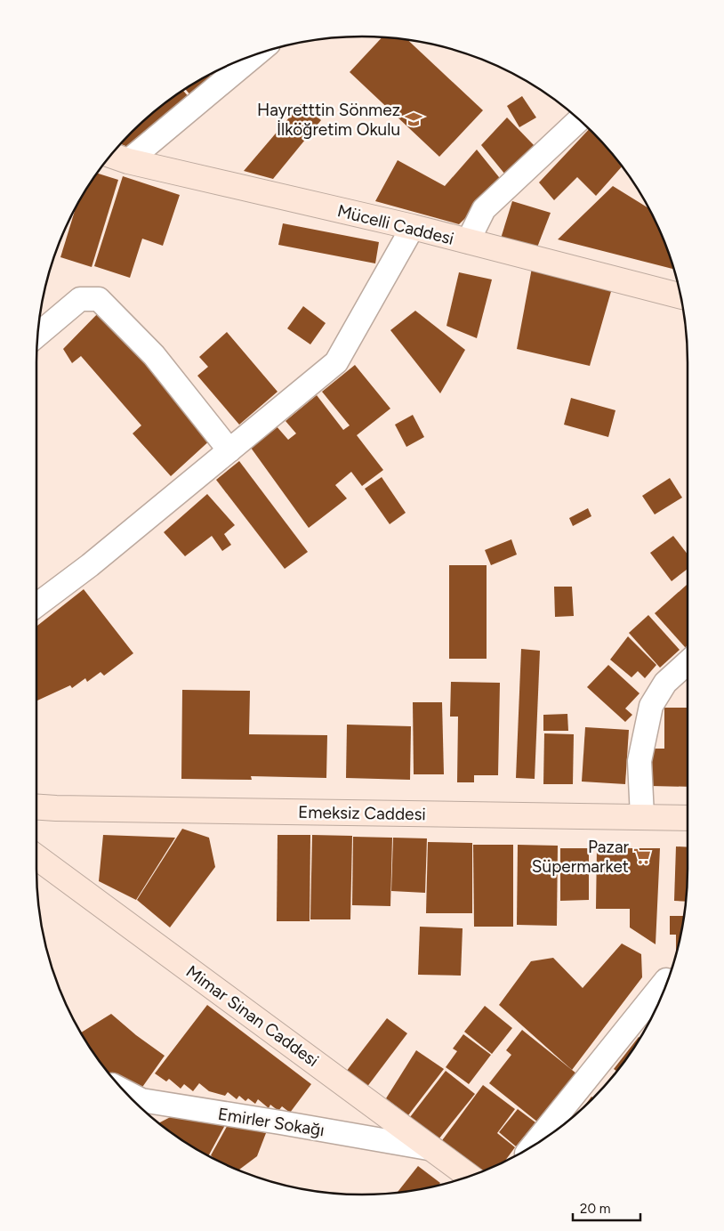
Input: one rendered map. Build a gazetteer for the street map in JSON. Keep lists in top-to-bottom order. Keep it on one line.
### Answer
{"streets":{"main road":["Mücelli Caddesi","Emeksiz Caddesi","Mimar Sinan Caddesi"],"street":["Emirler Sokağı"]},"crossings":[["Mimar Sinan Caddesi","Emirler Sokağı"]],"places":{"school or university":["Hayretttin Sönmez İlköğretim Okulu"],"supermarket":["Pazar Süpermarket"]},"scale_bar":"20 m"}
